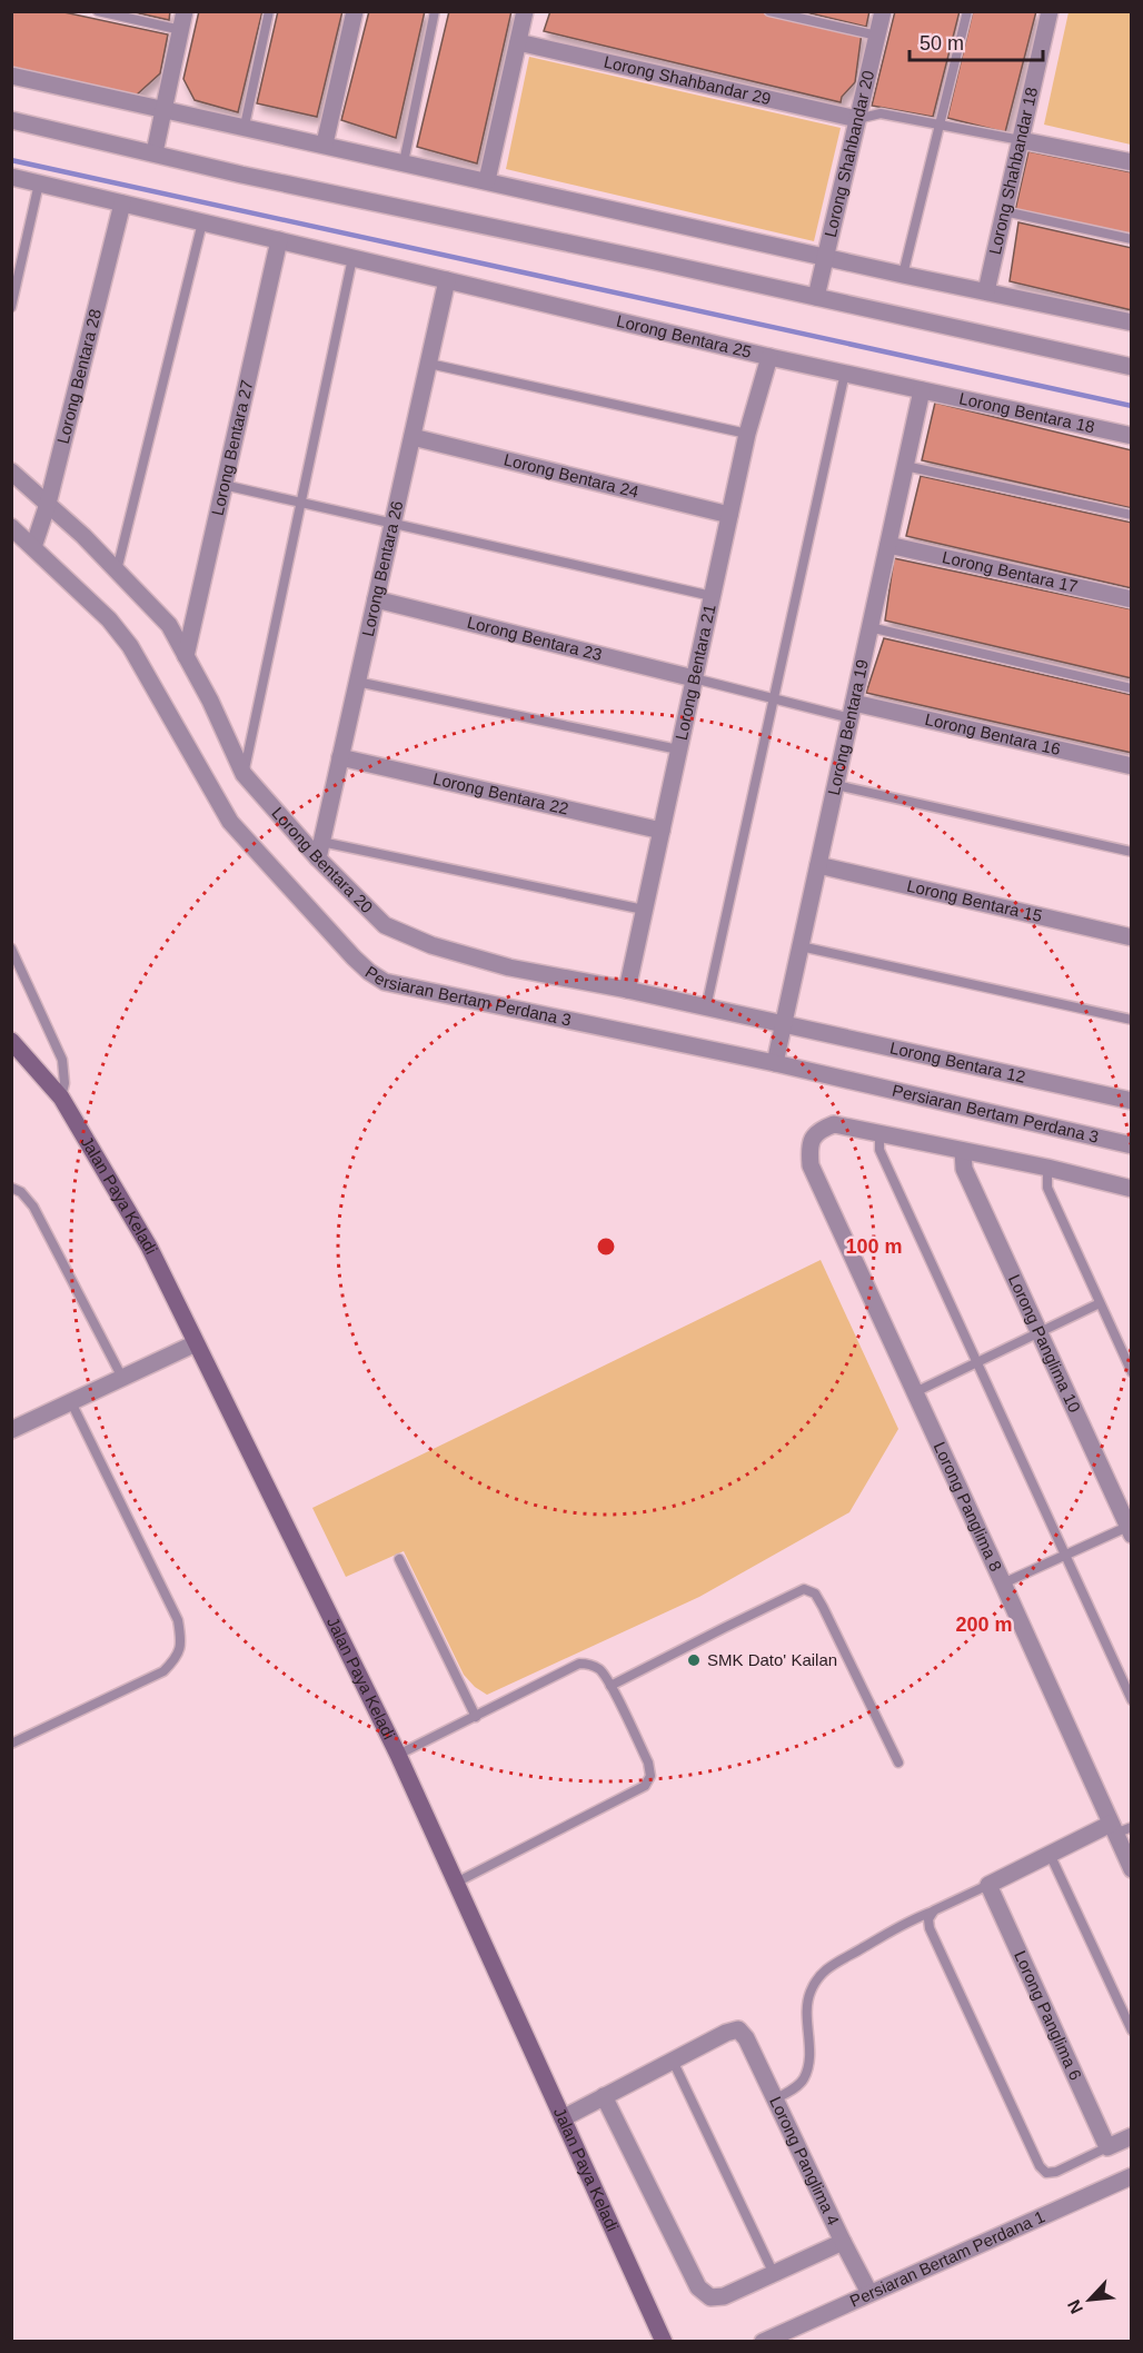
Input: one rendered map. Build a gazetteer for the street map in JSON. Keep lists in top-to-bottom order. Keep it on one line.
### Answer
{"streets":{"main road":["Jalan Paya Keladi"],"street":["Lorong Shahbandar 29","Lorong Shahbandar 20","Lorong Shahbandar 18","Lorong Bentara 25","Lorong Bentara 28","Lorong Bentara 18","Lorong Bentara 27","Lorong Bentara 24","Lorong Bentara 26","Lorong Bentara 17","Lorong Bentara 23","Lorong Bentara 21","Lorong Bentara 19","Lorong Bentara 16","Lorong Bentara 22","Lorong Bentara 20","Lorong Bentara 15","Persiaran Bertam Perdana 3","Lorong Bentara 12","Lorong Panglima 10","Lorong Panglima 8","Lorong Panglima 6","Lorong Panglima 4","Persiaran Bertam Perdana 1"]},"crossings":[["Lorong Shahbandar 29","Lorong Shahbandar 20"],["Lorong Bentara 25","Lorong Bentara 28"],["Lorong Bentara 25","Lorong Bentara 18"],["Lorong Bentara 25","Lorong Bentara 27"],["Lorong Bentara 25","Lorong Bentara 26"],["Lorong Bentara 25","Lorong Bentara 21"],["Lorong Bentara 25","Lorong Bentara 19"],["Lorong Bentara 28","Lorong Bentara 20"],["Lorong Bentara 28","Persiaran Bertam Perdana 3"],["Lorong Bentara 18","Lorong Bentara 19"],["Lorong Bentara 27","Lorong Bentara 20"],["Lorong Bentara 24","Lorong Bentara 26"],["Lorong Bentara 24","Lorong Bentara 21"],["Lorong Bentara 26","Lorong Bentara 23"],["Lorong Bentara 26","Lorong Bentara 22"],["Lorong Bentara 26","Lorong Bentara 20"],["Lorong Bentara 17","Lorong Bentara 19"],["Lorong Bentara 23","Lorong Bentara 21"],["Lorong Bentara 21","Lorong Bentara 22"],["Lorong Bentara 21","Lorong Bentara 20"],["Lorong Bentara 19","Lorong Bentara 16"],["Lorong Bentara 19","Lorong Bentara 20"],["Lorong Bentara 19","Lorong Bentara 15"],["Lorong Bentara 19","Persiaran Bertam Perdana 3"],["Lorong Bentara 19","Lorong Bentara 12"],["Lorong Bentara 20","Lorong Bentara 12"],["Lorong Panglima 4","Persiaran Bertam Perdana 1"]],"places":["SMK Dato' Kailan"],"scale_bar":"50 m","north":"bottom left","rings":["100 m","200 m"]}
